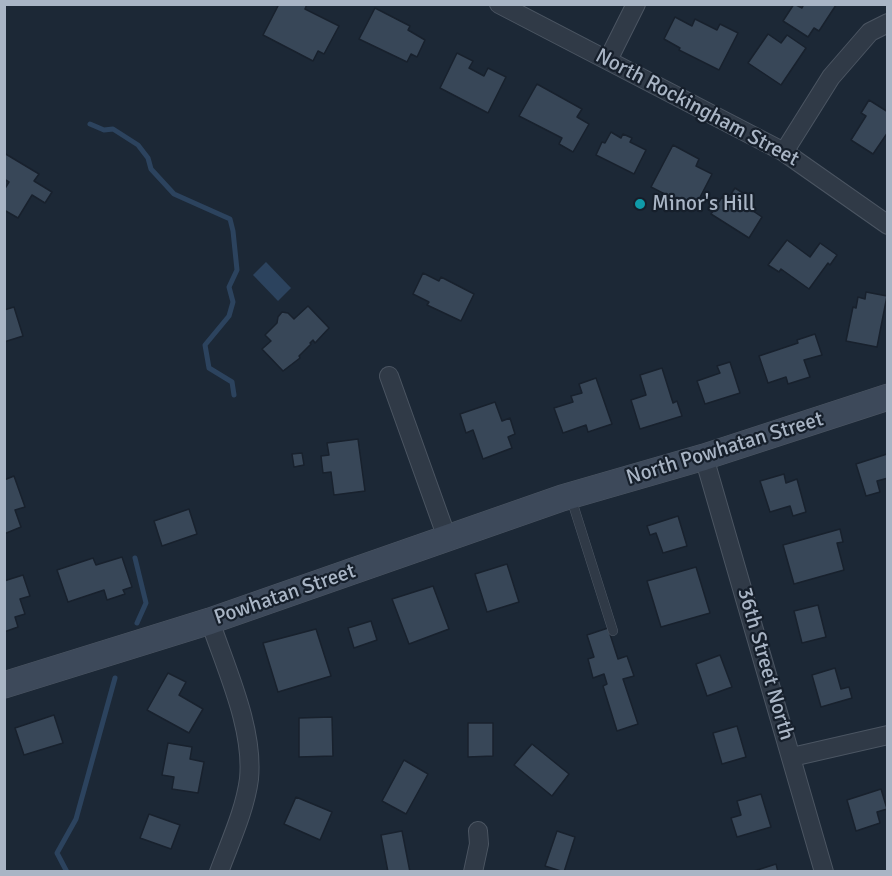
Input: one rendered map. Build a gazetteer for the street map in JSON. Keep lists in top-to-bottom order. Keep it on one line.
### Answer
{"streets":{"street":["North Rockingham Street","North Powhatan Street","Powhatan Street","36th Street North"]},"crossings":[["North Powhatan Street","Powhatan Street"],["North Powhatan Street","36th Street North"]],"places":["Minor's Hill"]}
